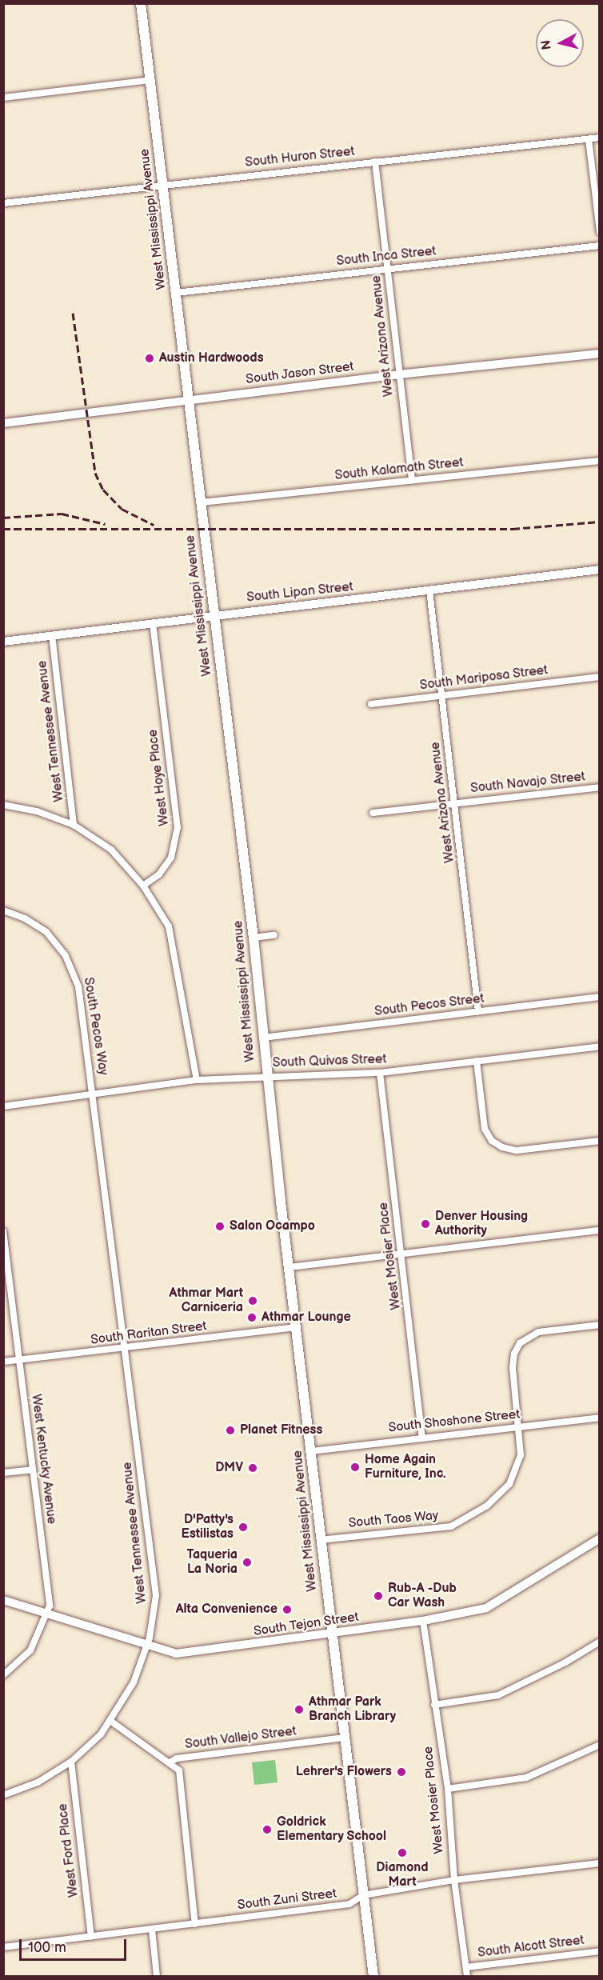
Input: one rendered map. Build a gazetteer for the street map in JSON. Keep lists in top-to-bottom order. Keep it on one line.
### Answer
{"streets":{"main road":["West Mississippi Avenue"],"street":["South Huron Street","South Inca Street","West Arizona Avenue","South Jason Street","South Kalamath Street","South Lipan Street","South Mariposa Street","West Tennessee Avenue","West Hoye Place","South Navajo Street","South Pecos Street","South Pecos Way","South Quivas Street","West Mosier Place","South Raritan Street","South Shoshone Street","West Kentucky Avenue","South Taos Way","South Tejon Street","South Vallejo Street","West Ford Place","South Zuni Street","South Alcott Street"]},"crossings":[["South Huron Street","West Mississippi Avenue"],["South Huron Street","West Arizona Avenue"],["West Mississippi Avenue","South Inca Street"],["West Mississippi Avenue","South Jason Street"],["West Mississippi Avenue","South Kalamath Street"],["West Mississippi Avenue","South Lipan Street"],["West Mississippi Avenue","South Pecos Street"],["West Mississippi Avenue","South Quivas Street"],["West Mississippi Avenue","South Raritan Street"],["West Mississippi Avenue","South Shoshone Street"],["West Mississippi Avenue","South Taos Way"],["West Mississippi Avenue","South Tejon Street"],["West Mississippi Avenue","South Vallejo Street"],["West Mississippi Avenue","South Zuni Street"],["South Inca Street","West Arizona Avenue"],["West Arizona Avenue","South Jason Street"],["West Arizona Avenue","South Kalamath Street"],["West Arizona Avenue","South Lipan Street"],["West Arizona Avenue","South Mariposa Street"],["West Arizona Avenue","South Navajo Street"],["West Arizona Avenue","South Pecos Street"],["South Lipan Street","West Tennessee Avenue"],["South Lipan Street","West Hoye Place"],["West Tennessee Avenue","South Pecos Way"],["West Tennessee Avenue","South Quivas Street"],["West Tennessee Avenue","South Raritan Street"],["West Tennessee Avenue","South Tejon Street"],["South Pecos Way","South Quivas Street"],["South Quivas Street","West Mosier Place"],["West Mosier Place","South Shoshone Street"],["West Mosier Place","South Tejon Street"],["West Mosier Place","South Zuni Street"],["West Mosier Place","South Alcott Street"],["South Raritan Street","West Kentucky Avenue"],["South Shoshone Street","South Taos Way"],["West Kentucky Avenue","South Tejon Street"],["West Ford Place","South Zuni Street"]],"places":["Austin Hardwoods","Denver Housing Authority","Salon Ocampo","Athmar Mart Carniceria","Athmar Lounge","Planet Fitness","Home Again Furniture, Inc.","DMV","D'Patty's Estilistas","Taqueria La Noria","Rub-A -Dub Car Wash","Alta Convenience","Athmar Park Branch Library","Lehrer's Flowers","Goldrick Elementary School","Diamond Mart"],"scale_bar":"100 m","north":"left"}
